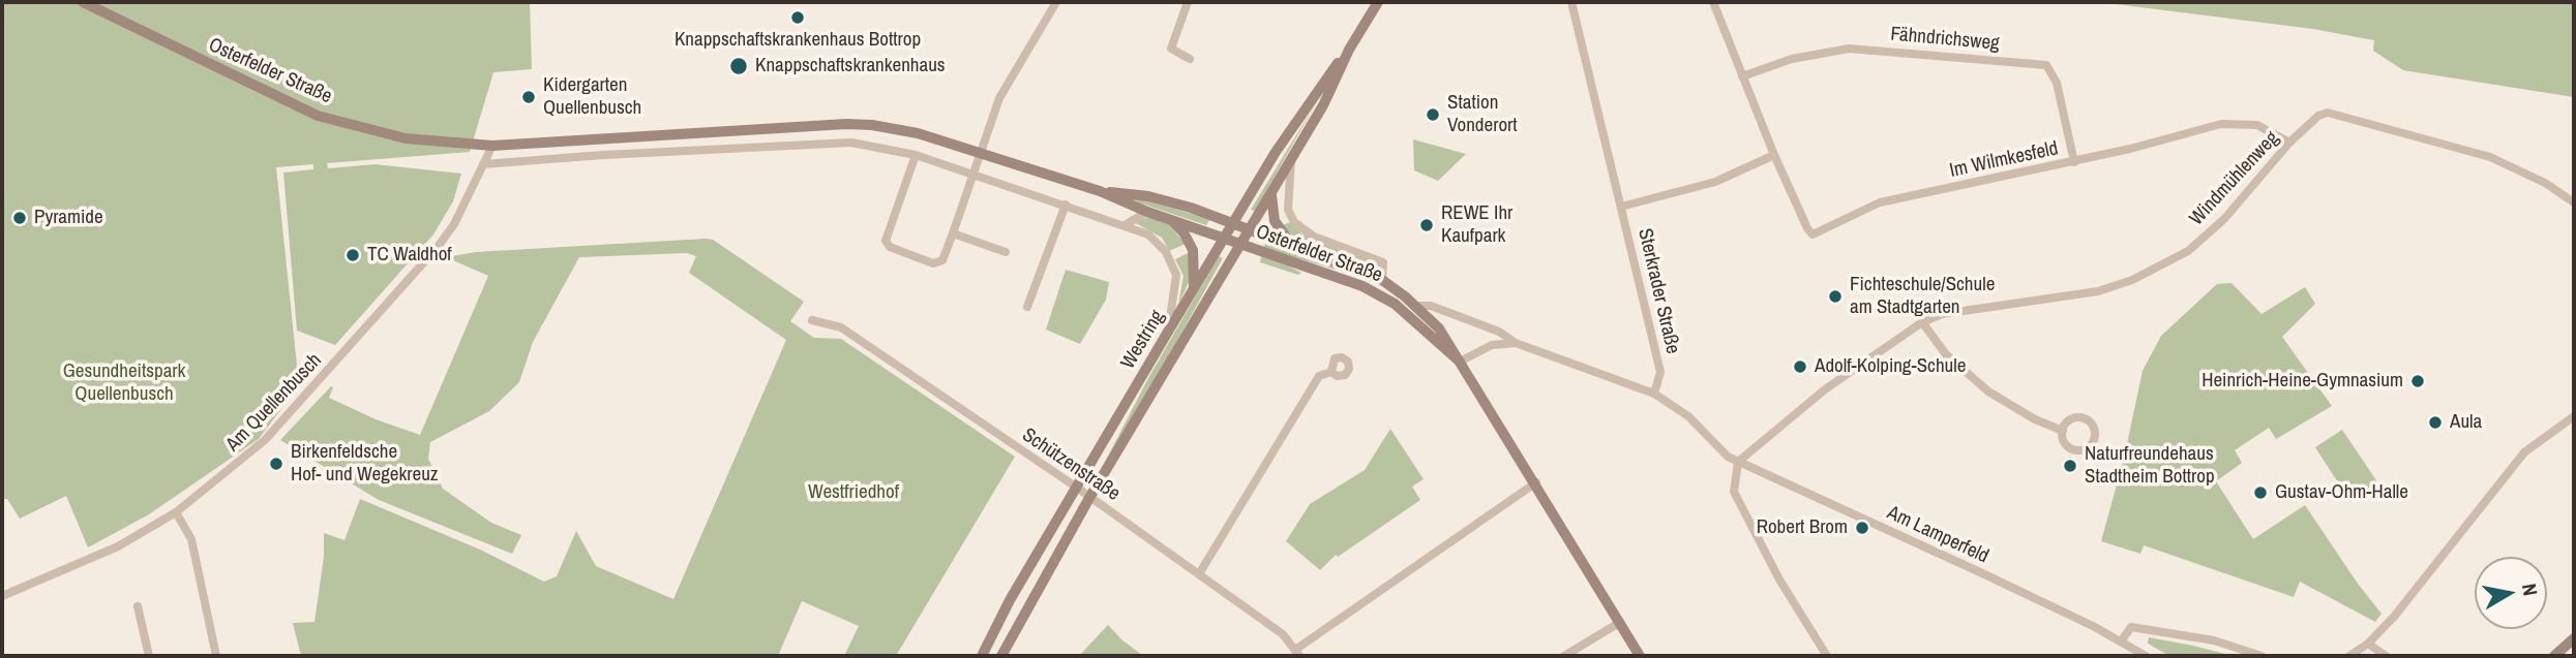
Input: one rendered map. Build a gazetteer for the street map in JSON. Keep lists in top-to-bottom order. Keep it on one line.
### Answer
{"streets":{"main road":["Osterfelder Straße","Westring"],"street":["Fähndrichsweg","Im Wilmkesfeld","Windmühlenweg","Sterkrader Straße","Am Quellenbusch","Schützenstraße","Am Lamperfeld"]},"crossings":[["Fähndrichsweg","Im Wilmkesfeld"],["Osterfelder Straße","Westring"],["Osterfelder Straße","Am Quellenbusch"],["Im Wilmkesfeld","Windmühlenweg"],["Windmühlenweg","Am Lamperfeld"],["Westring","Schützenstraße"]],"parks":["Gesundheitspark Quellenbusch","Westfriedhof"],"places":["Knappschaftskrankenhaus Bottrop","Knappschaftskrankenhaus","Kidergarten Quellenbusch","Station Vonderort","Pyramide","REWE Ihr Kaufpark","TC Waldhof","Fichteschule/Schule am Stadtgarten","Adolf-Kolping-Schule","Heinrich-Heine-Gymnasium","Aula","Birkenfeldsche Hof- und Wegekreuz","Naturfreundehaus Stadtheim Bottrop","Gustav-Ohm-Halle","Robert Brom"],"north":"right"}
